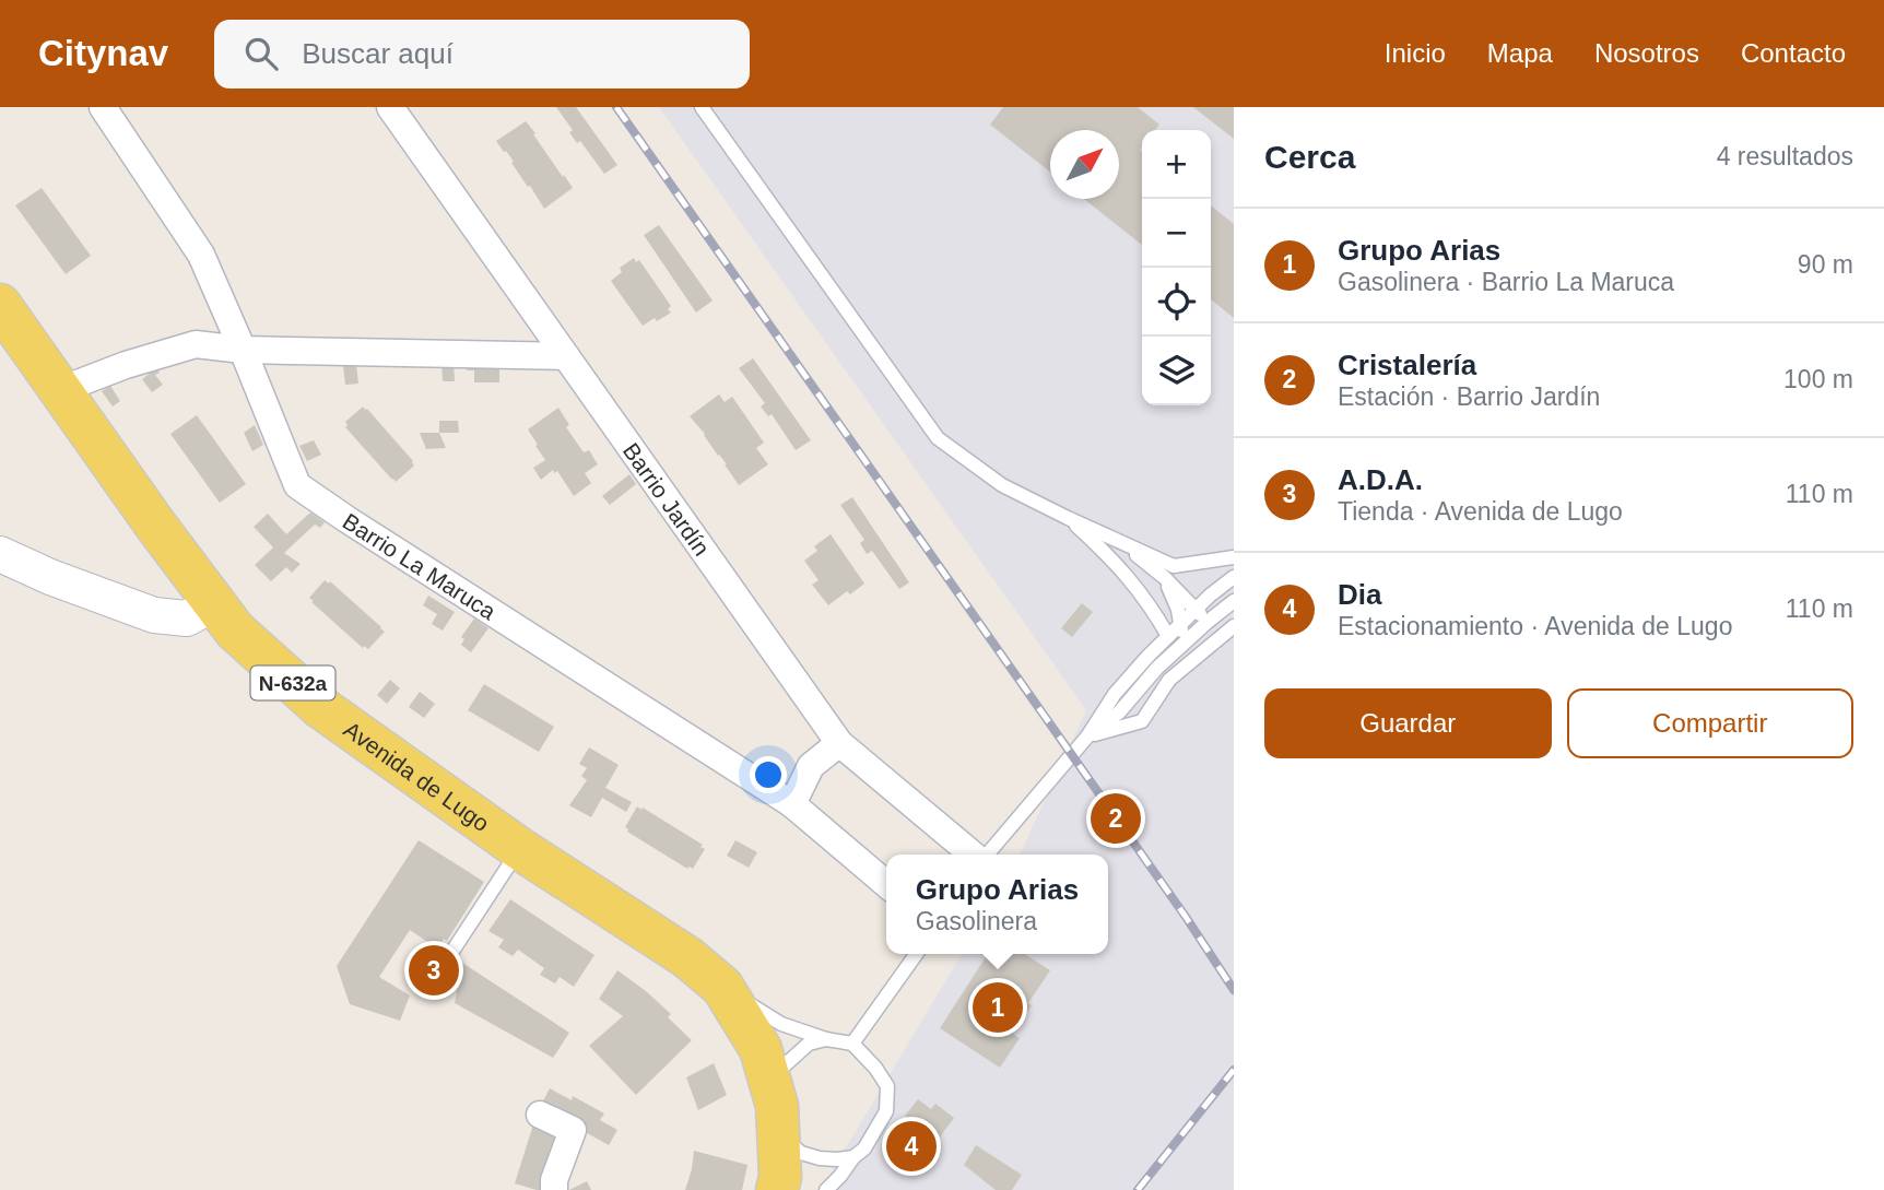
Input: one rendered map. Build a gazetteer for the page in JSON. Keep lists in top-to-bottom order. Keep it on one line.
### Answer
{"streets":{"main road":["N-632a","Avenida de Lugo"],"street":["Barrio Jardín","Barrio La Maruca"]},"north":"top right","page":{"header":"Citynav","search":"Buscar aquí","nav":["Inicio","Mapa","Nosotros","Contacto"],"heading":["Cerca","4 resultados"],"map_buttons":["+","−"],"list":[{"mark":"1","name":"Grupo Arias","note":"Gasolinera · Barrio La Maruca","value":"90 m"},{"mark":"2","name":"Cristalería","note":"Estación · Barrio Jardín","value":"100 m"},{"mark":"3","name":"A.D.A.","note":"Tienda · Avenida de Lugo","value":"110 m"},{"mark":"4","name":"Dia","note":"Estacionamiento · Avenida de Lugo","value":"110 m"}],"buttons":["Guardar","Compartir"],"pins":["2","3","1","4"],"popup":["Grupo Arias","Gasolinera"]}}
